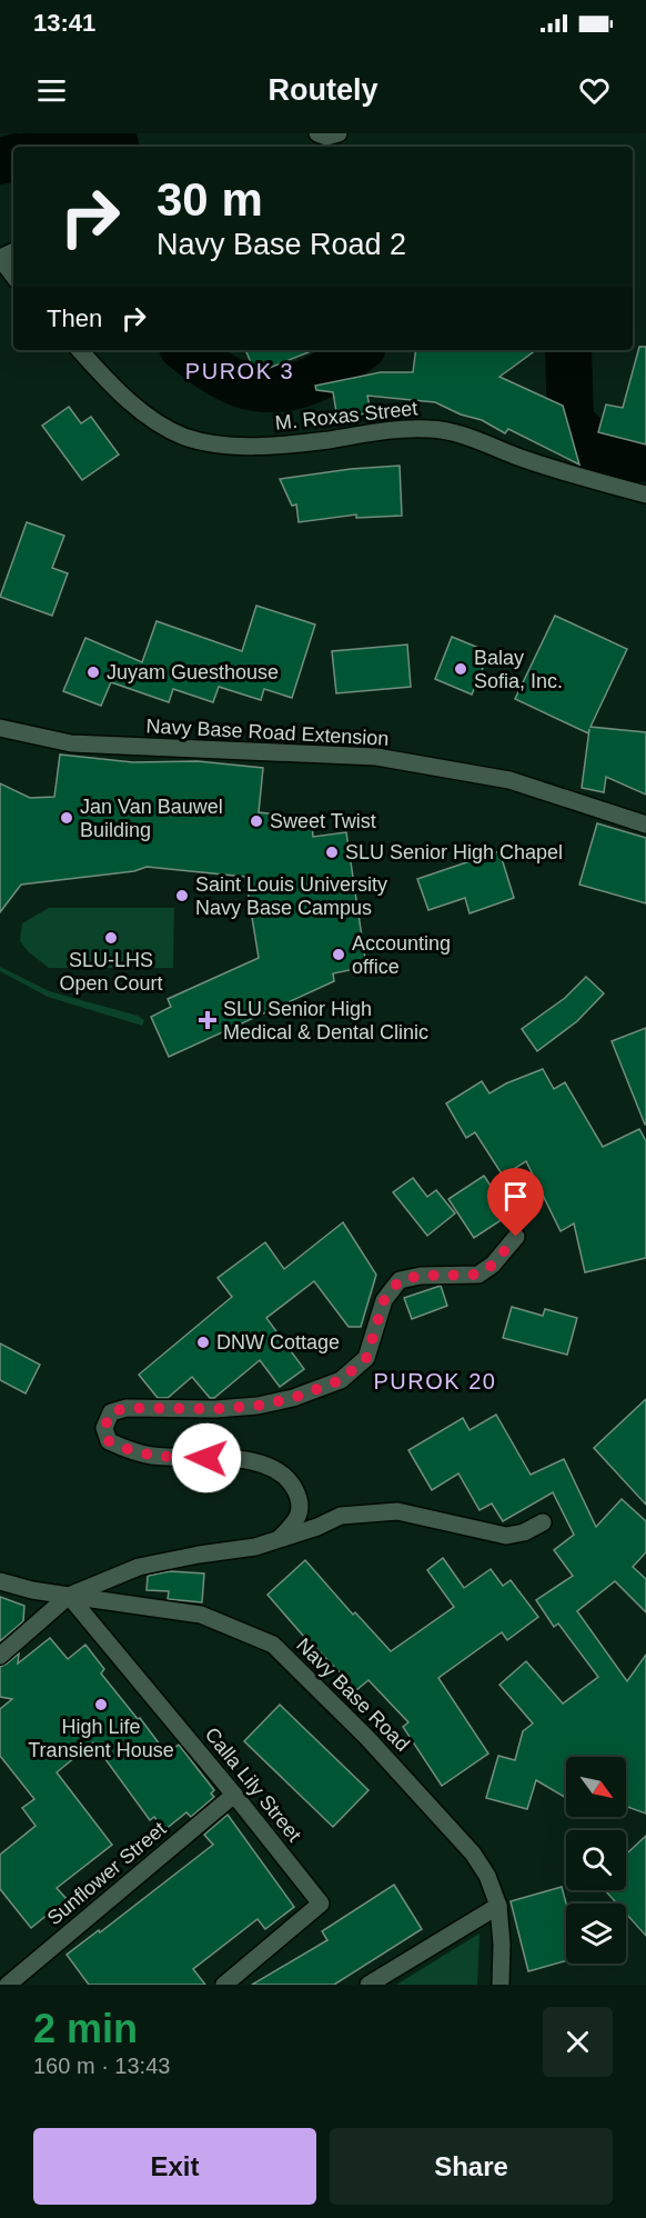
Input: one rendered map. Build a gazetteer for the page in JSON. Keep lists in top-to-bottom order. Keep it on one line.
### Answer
{"streets":{"street":["M. Roxas Street","Navy Base Road Extension","Navy Base Road","Calla Lily Street","Sunflower Street"]},"crossings":[["Navy Base Road","Calla Lily Street"],["Calla Lily Street","Sunflower Street"]],"districts":["PUROK 3","PUROK 20"],"places":{"other":["Balay Sofia, Inc.","Juyam Guesthouse","Jan Van Bauwel Building","Sweet Twist","SLU Senior High Chapel","Saint Louis University Navy Base Campus","SLU-LHS Open Court","Accounting office","DNW Cottage","High Life Transient House"],"health":["SLU Senior High Medical & Dental Clinic"]},"north":"bottom right","page":{"status":"13:41","header":"Routely","turn":["30 m","Navy Base Road 2"],"then":"Then","heading":["2 min","160 m · 13:43"],"buttons":["Exit","Share"]}}
